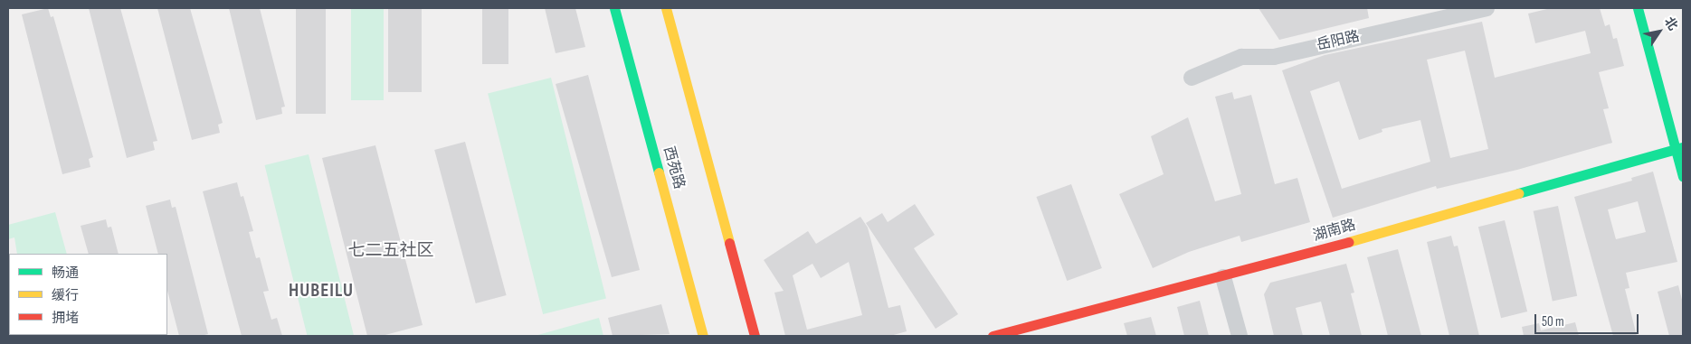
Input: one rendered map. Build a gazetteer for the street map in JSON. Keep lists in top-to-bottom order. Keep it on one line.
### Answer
{"streets":{"main road":["西苑路","湖南路"],"street":["岳阳路"]},"districts":["七二五社区","HUBEILU"],"legend":["畅通","缓行","拥堵"],"scale_bar":"50 m","north":"top right"}
